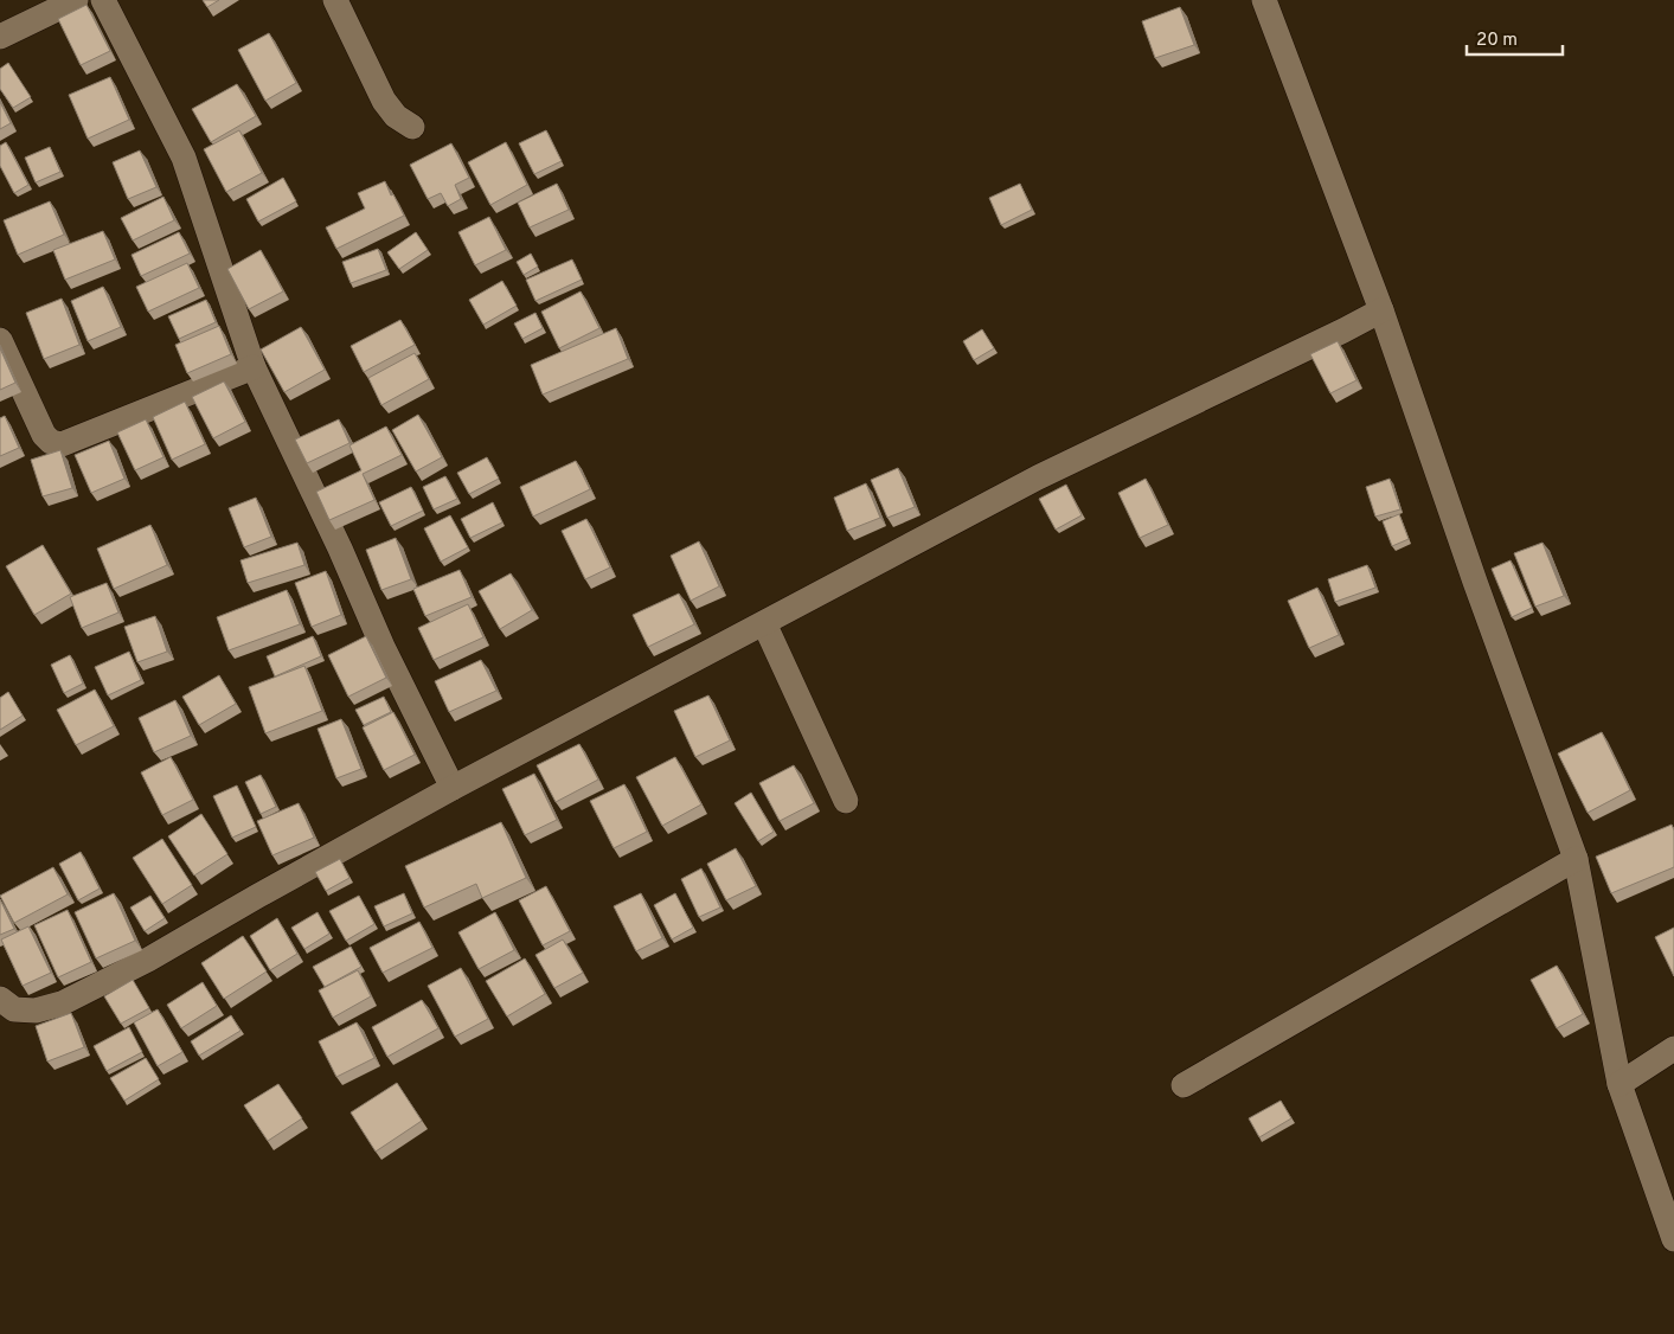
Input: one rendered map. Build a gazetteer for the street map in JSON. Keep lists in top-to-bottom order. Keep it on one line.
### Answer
{"scale_bar":"20 m"}
